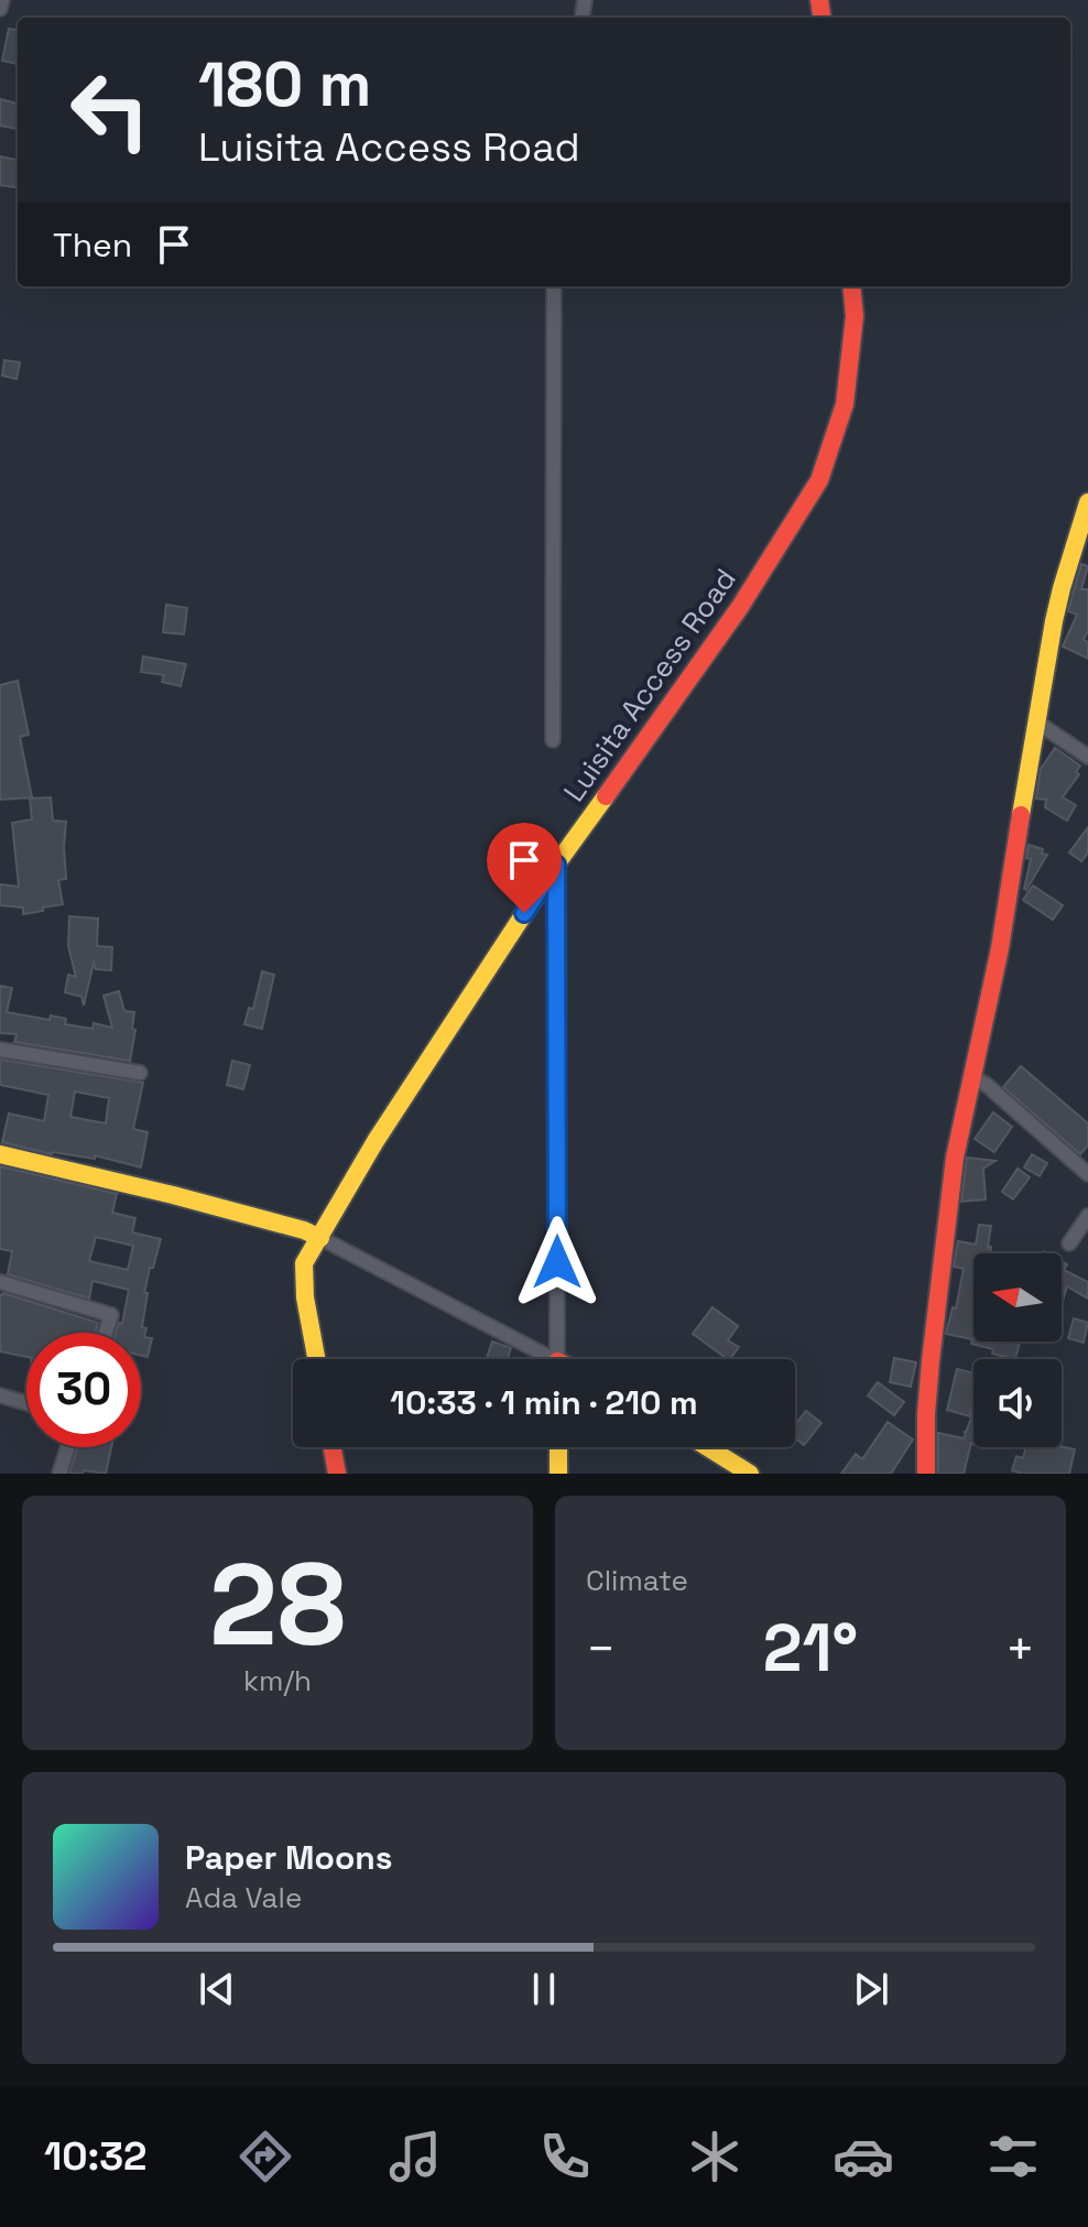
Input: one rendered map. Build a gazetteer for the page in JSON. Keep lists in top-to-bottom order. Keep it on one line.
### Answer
{"streets":{"street":["Luisita Access Road"]},"north":"left","page":{"turn":["180 m","Luisita Access Road"],"then":"Then","limit":"30","trip":"10:33 · 1 min · 210 m","tile":[["28","km/h"],"Climate"],"heat":["−","21°","+"],"song":["Paper Moons","Ada Vale"],"tabs":"10:32"}}
